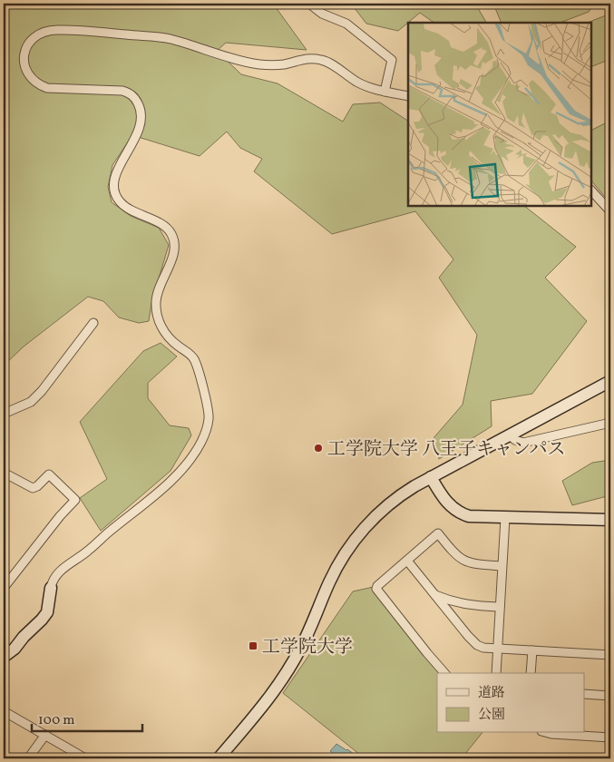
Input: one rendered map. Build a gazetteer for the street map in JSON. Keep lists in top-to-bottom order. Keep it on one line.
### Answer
{"places":{"other":["工学院大学 八王子キャンパス"],"transit":["工学院大学"]},"legend":["道路","公園"],"scale_bar":"100 m"}
